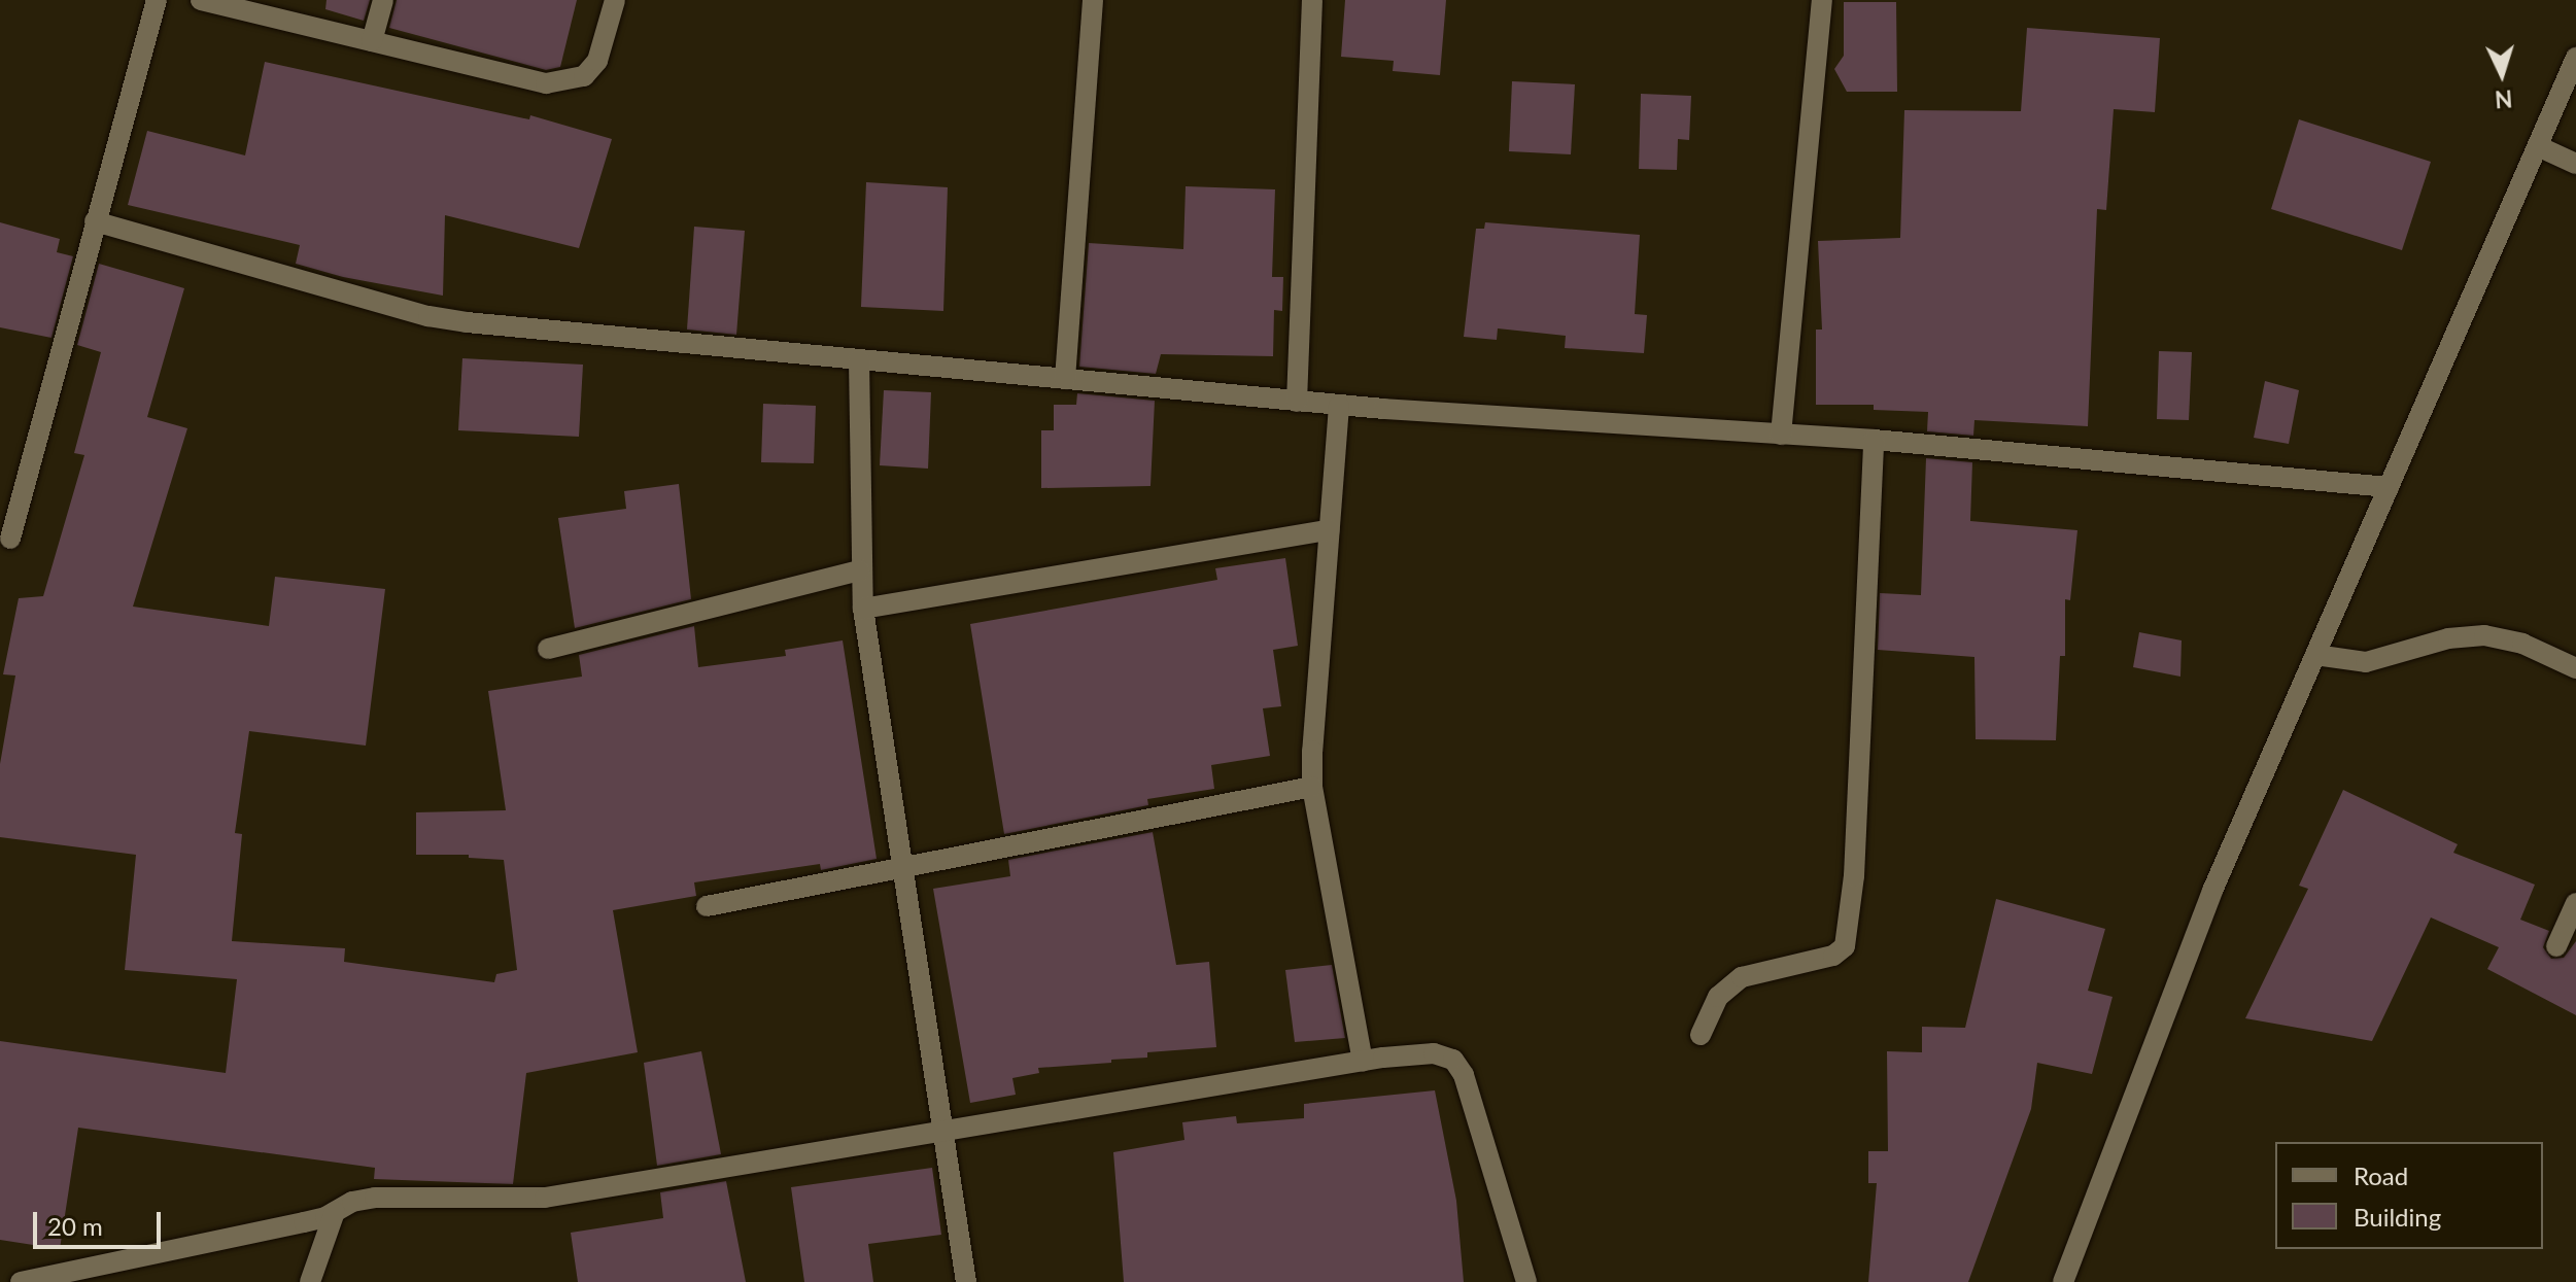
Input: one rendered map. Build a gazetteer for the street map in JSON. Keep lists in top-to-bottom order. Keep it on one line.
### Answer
{"legend":["Road","Building"],"scale_bar":"20 m","north":"bottom"}
